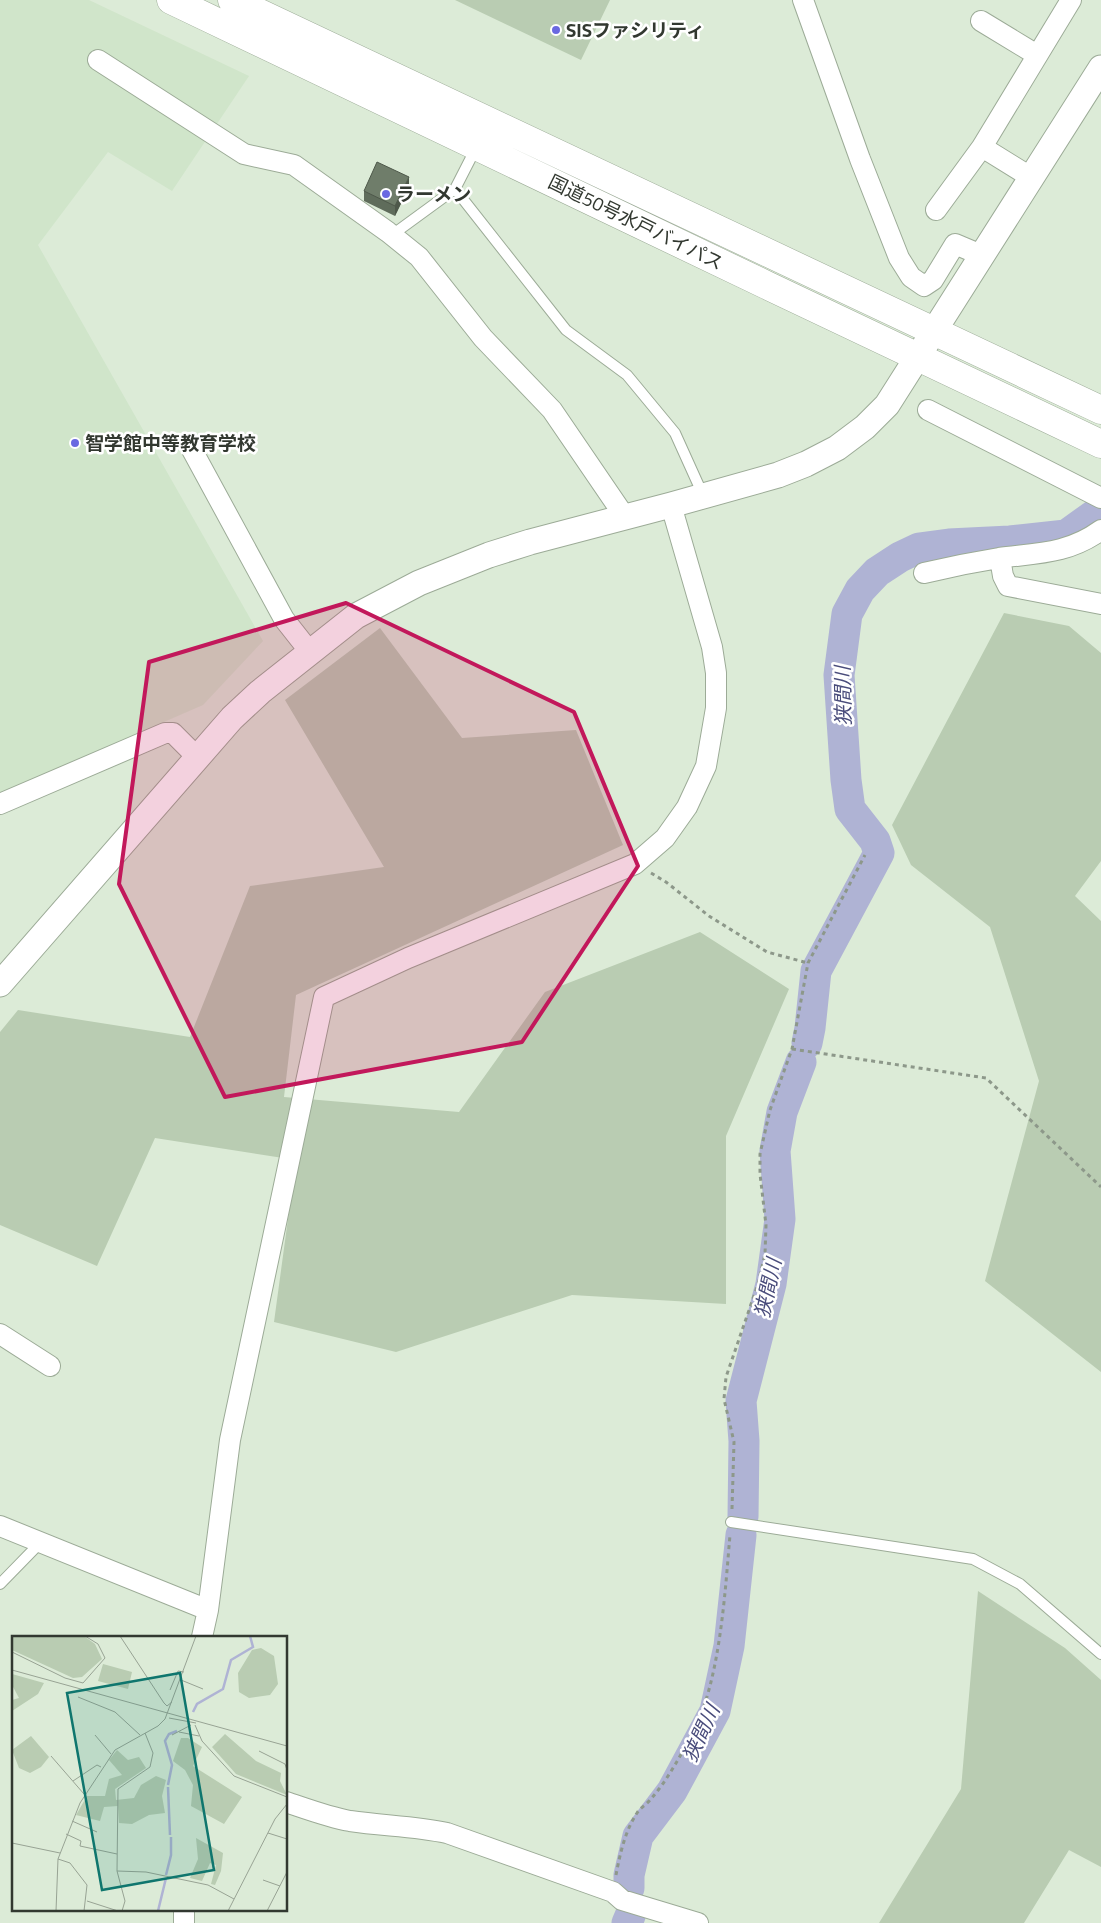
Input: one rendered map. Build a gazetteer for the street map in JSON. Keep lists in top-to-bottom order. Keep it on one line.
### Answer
{"streets":{"highway":["国道50号水戸バイパス"]},"water":["狭間川"],"places":["SISファシリティ","ラーメン","智学館中等教育学校"]}
